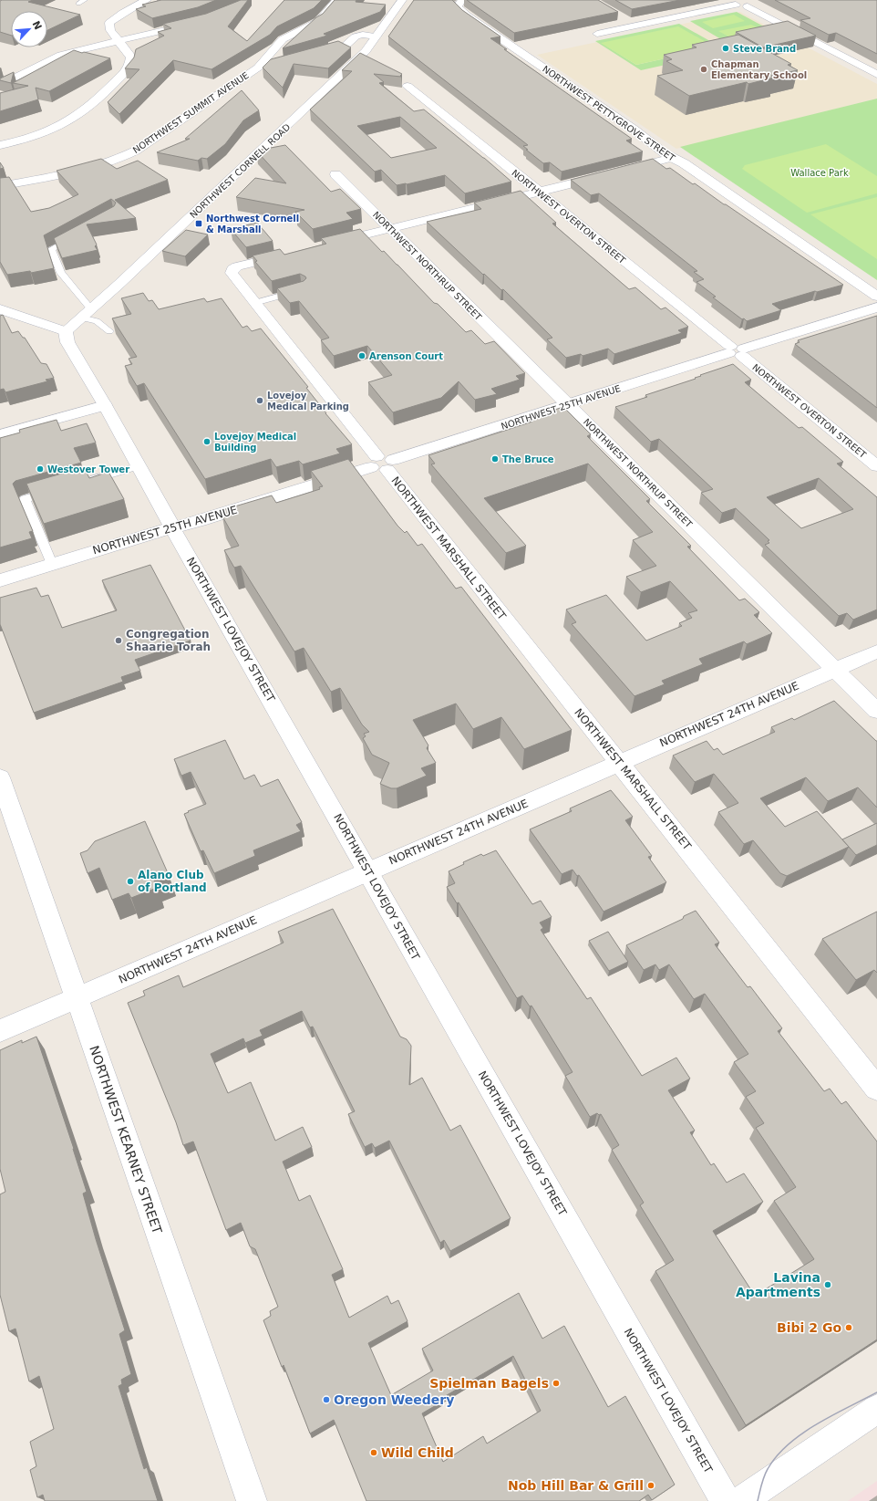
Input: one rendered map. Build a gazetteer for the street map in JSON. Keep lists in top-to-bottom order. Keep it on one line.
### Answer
{"streets":{"street":["NORTHWEST SUMMIT AVENUE","NORTHWEST PETTYGROVE STREET","NORTHWEST CORNELL ROAD","NORTHWEST OVERTON STREET","NORTHWEST NORTHRUP STREET","NORTHWEST 25TH AVENUE","NORTHWEST MARSHALL STREET","NORTHWEST LOVEJOY STREET","NORTHWEST 24TH AVENUE","NORTHWEST KEARNEY STREET"]},"crossings":[["NORTHWEST CORNELL ROAD","NORTHWEST LOVEJOY STREET"],["NORTHWEST OVERTON STREET","NORTHWEST 25TH AVENUE"],["NORTHWEST NORTHRUP STREET","NORTHWEST 25TH AVENUE"],["NORTHWEST NORTHRUP STREET","NORTHWEST 24TH AVENUE"],["NORTHWEST 25TH AVENUE","NORTHWEST MARSHALL STREET"],["NORTHWEST 25TH AVENUE","NORTHWEST LOVEJOY STREET"],["NORTHWEST MARSHALL STREET","NORTHWEST 24TH AVENUE"],["NORTHWEST LOVEJOY STREET","NORTHWEST 24TH AVENUE"],["NORTHWEST 24TH AVENUE","NORTHWEST KEARNEY STREET"]],"parks":["Wallace Park"],"places":{"other":["Steve Brand","Chapman Elementary School","Arenson Court","Lovejoy Medical Parking","Lovejoy Medical Building","The Bruce","Westover Tower","Congregation Shaarie Torah","Alano Club of Portland","Lavina Apartments","Bibi 2 Go","Spielman Bagels","Oregon Weedery","Wild Child","Nob Hill Bar & Grill"],"transit":["Northwest Cornell & Marshall"]},"north":"top right"}
